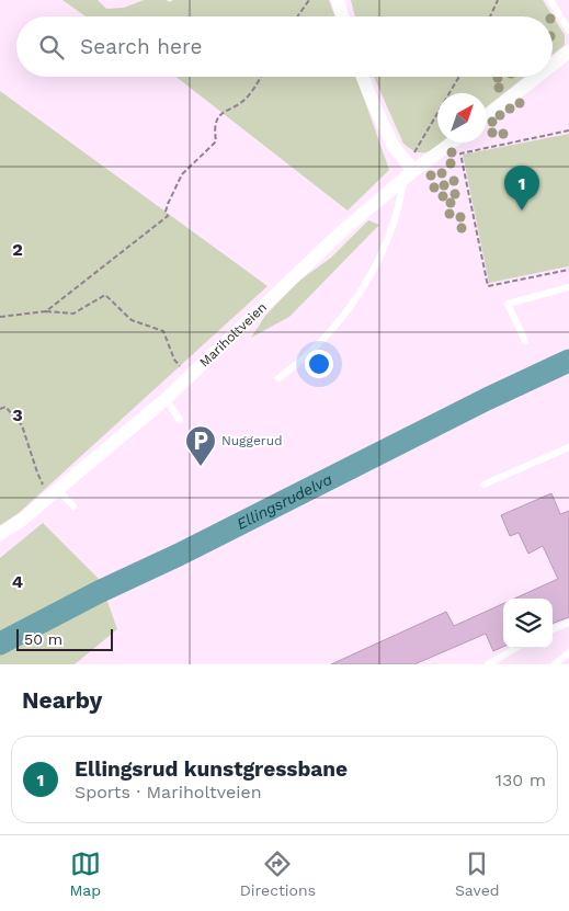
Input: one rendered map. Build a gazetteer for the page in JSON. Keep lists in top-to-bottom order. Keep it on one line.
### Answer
{"streets":{"street":["Mariholtveien"]},"water":["Ellingsrudelva"],"places":{"parking":["Nuggerud"]},"scale_bar":"50 m","north":"top right","page":{"search":"Search here","pins":"1","scale":"50 m","heading":"Nearby","list":[{"mark":"1","name":"Ellingsrud kunstgressbane","note":"Sports · Mariholtveien","value":"130 m"}],"nav":["Map","Directions","Saved"]},"grid":{"rows":["2","3","4"]}}
